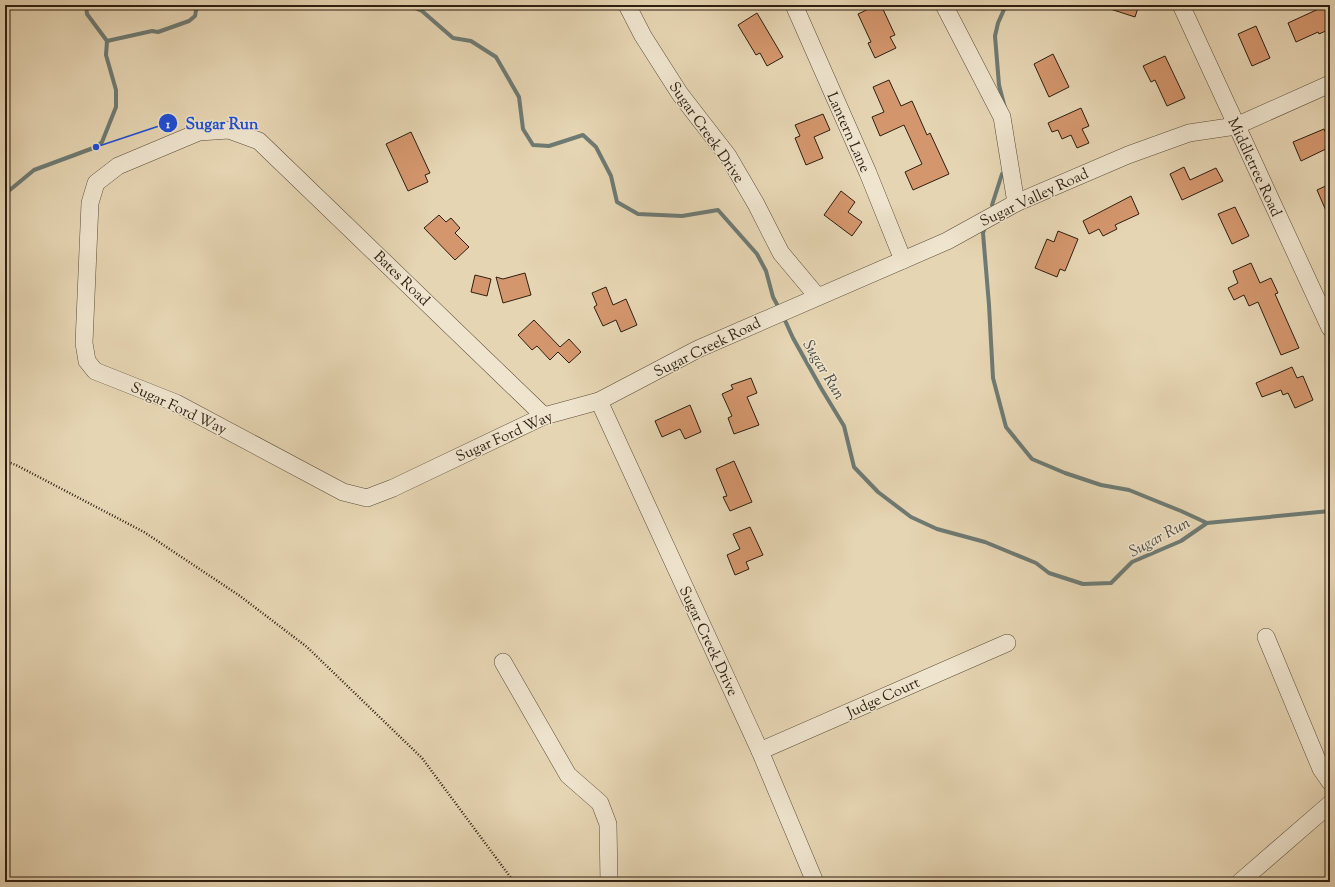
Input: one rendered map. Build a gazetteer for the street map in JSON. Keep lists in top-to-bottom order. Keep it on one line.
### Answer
{"streets":{"street":["Sugar Creek Drive","Lantern Lane","Middletree Road","Sugar Valley Road","Bates Road","Sugar Creek Road","Sugar Ford Way","Judge Court"]},"crossings":[["Sugar Creek Drive","Sugar Valley Road"],["Sugar Creek Drive","Sugar Creek Road"],["Sugar Creek Drive","Sugar Ford Way"],["Sugar Creek Drive","Judge Court"],["Lantern Lane","Sugar Valley Road"],["Middletree Road","Sugar Valley Road"],["Sugar Valley Road","Sugar Creek Road"],["Bates Road","Sugar Ford Way"],["Sugar Creek Road","Sugar Ford Way"]],"water":["Sugar Run"],"places":["Sugar Run"]}
